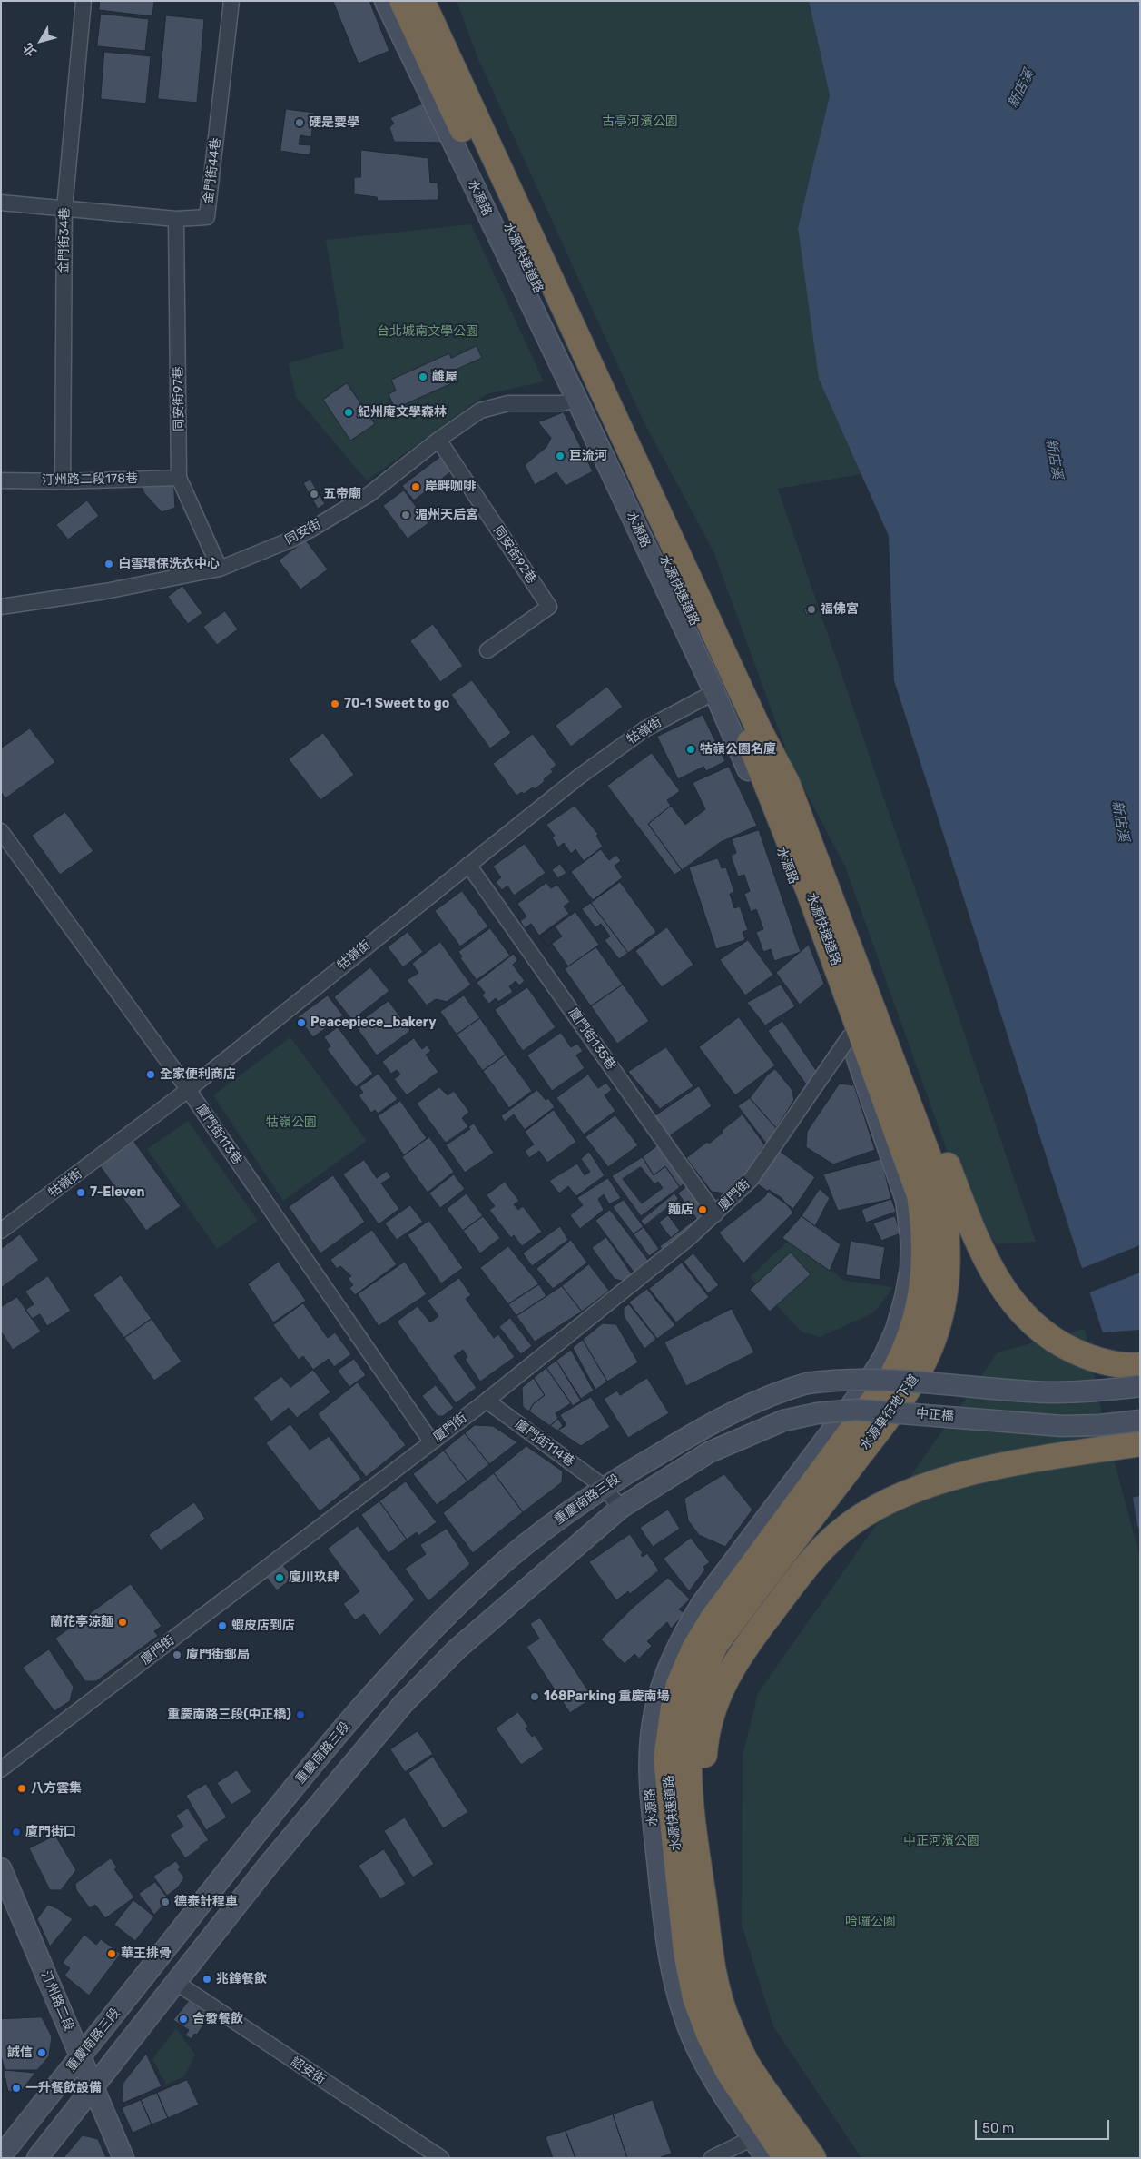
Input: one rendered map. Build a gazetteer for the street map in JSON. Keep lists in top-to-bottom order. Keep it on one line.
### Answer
{"streets":{"highway":["水源快速道路","水源車行地下道"],"main road":["水源路","中正橋","重慶南路三段","汀州路二段"],"street":["金門街44巷","金門街34巷","同安街97巷","汀州路二段178巷","同安街","同安街92巷","牯嶺街","廈門街135巷","廈門街113巷","廈門街","廈門街114巷","詔安街"]},"crossings":[["金門街44巷","金門街34巷"],["金門街44巷","同安街97巷"],["水源路","水源快速道路"],["水源路","同安街"],["水源路","牯嶺街"],["水源路","廈門街"],["水源路","水源車行地下道"],["金門街34巷","汀州路二段178巷"],["水源快速道路","水源車行地下道"],["同安街97巷","汀州路二段178巷"],["同安街97巷","同安街"],["同安街","同安街92巷"],["牯嶺街","廈門街135巷"],["牯嶺街","廈門街113巷"],["廈門街135巷","廈門街"],["廈門街113巷","廈門街"],["廈門街","廈門街114巷"],["中正橋","重慶南路三段"],["廈門街114巷","重慶南路三段"],["重慶南路三段","汀州路二段"],["重慶南路三段","詔安街"]],"water":["新店溪"],"parks":["古亭河濱公園","台北城南文學公園","牯嶺公園","中正河濱公園","哈囉公園"],"places":["硬是要學","離屋","紀州庵文學森林","巨流河","岸畔咖啡","五帝廟","湄州天后宮","白雪環保洗衣中心","福佛宮","70-1 Sweet to go","牯嶺公園名廈","Peacepiece_bakery","全家便利商店","7-Eleven","麵店","廈川玖肆","蘭花亭涼麵","蝦皮店到店","廈門街郵局","168Parking 重慶南場","重慶南路三段(中正橋)","八方雲集","廈門街口","德泰計程車","華王排骨","兆鋒餐飲","合發餐飲","誠信","一升餐飲設備"],"scale_bar":"50 m","north":"bottom left"}
